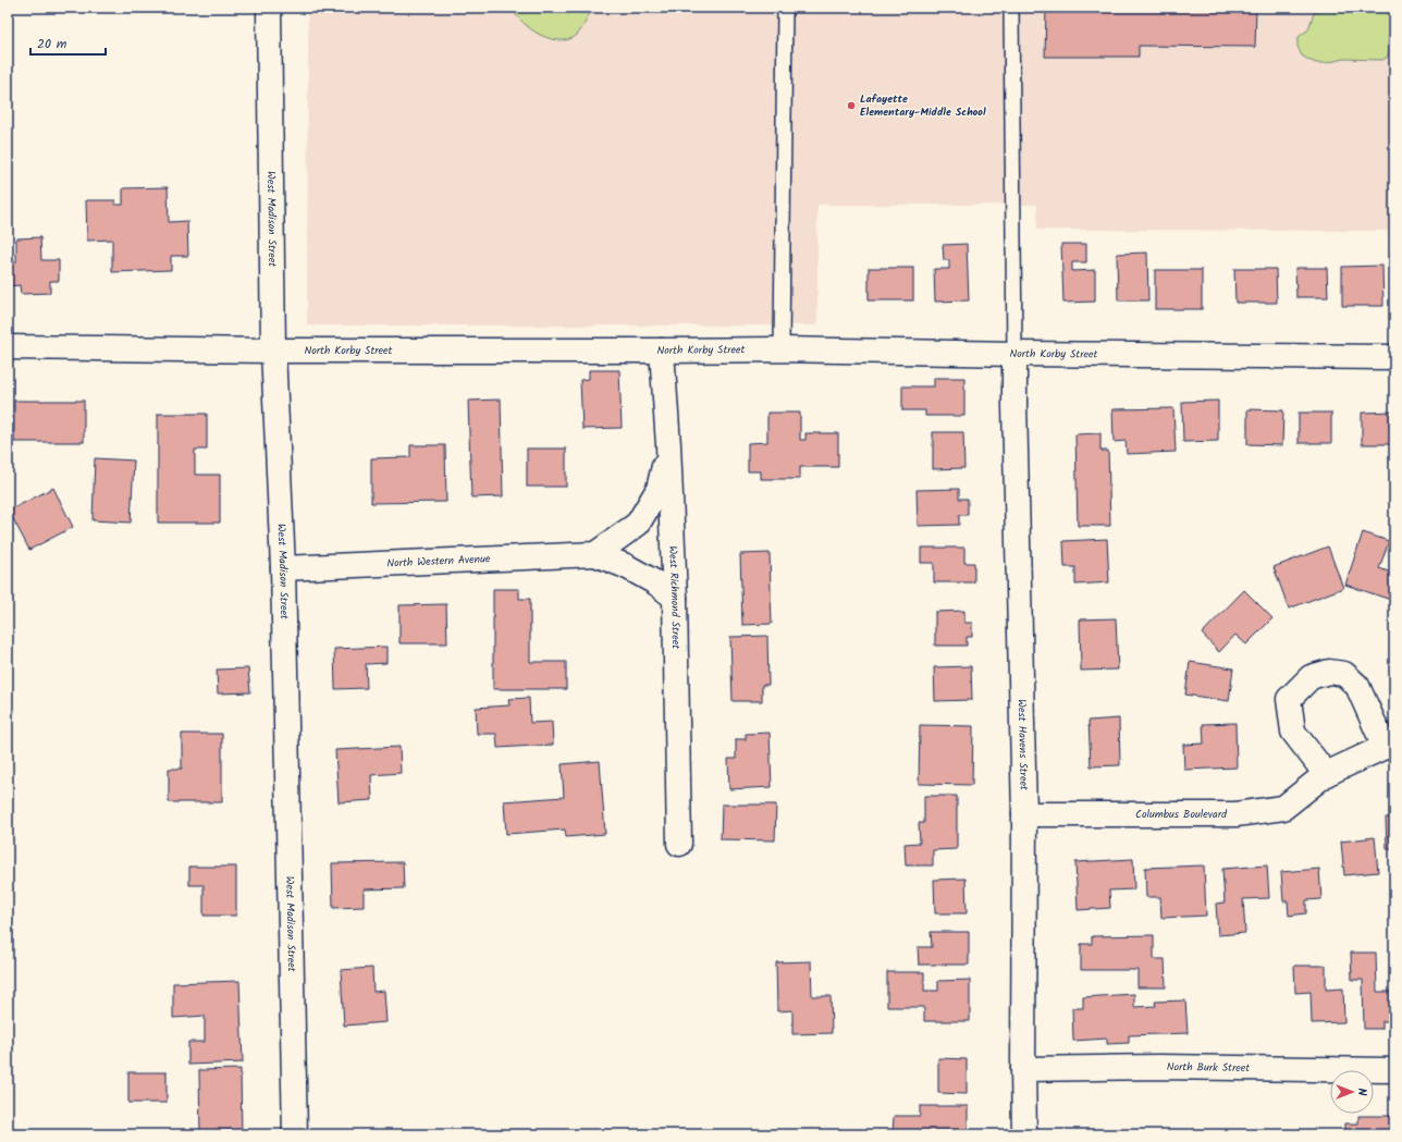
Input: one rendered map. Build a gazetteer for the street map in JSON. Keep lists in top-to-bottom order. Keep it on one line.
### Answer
{"streets":{"street":["West Madison Street","North Korby Street","North Western Avenue","West Richmond Street","West Havens Street","Columbus Boulevard","North Burk Street"]},"crossings":[["West Madison Street","North Korby Street"],["West Madison Street","North Western Avenue"],["North Korby Street","West Richmond Street"],["North Korby Street","West Havens Street"],["North Western Avenue","West Richmond Street"],["West Havens Street","Columbus Boulevard"],["West Havens Street","North Burk Street"]],"places":["Lafayette Elementary-Middle School"],"scale_bar":"20 m","north":"right"}
